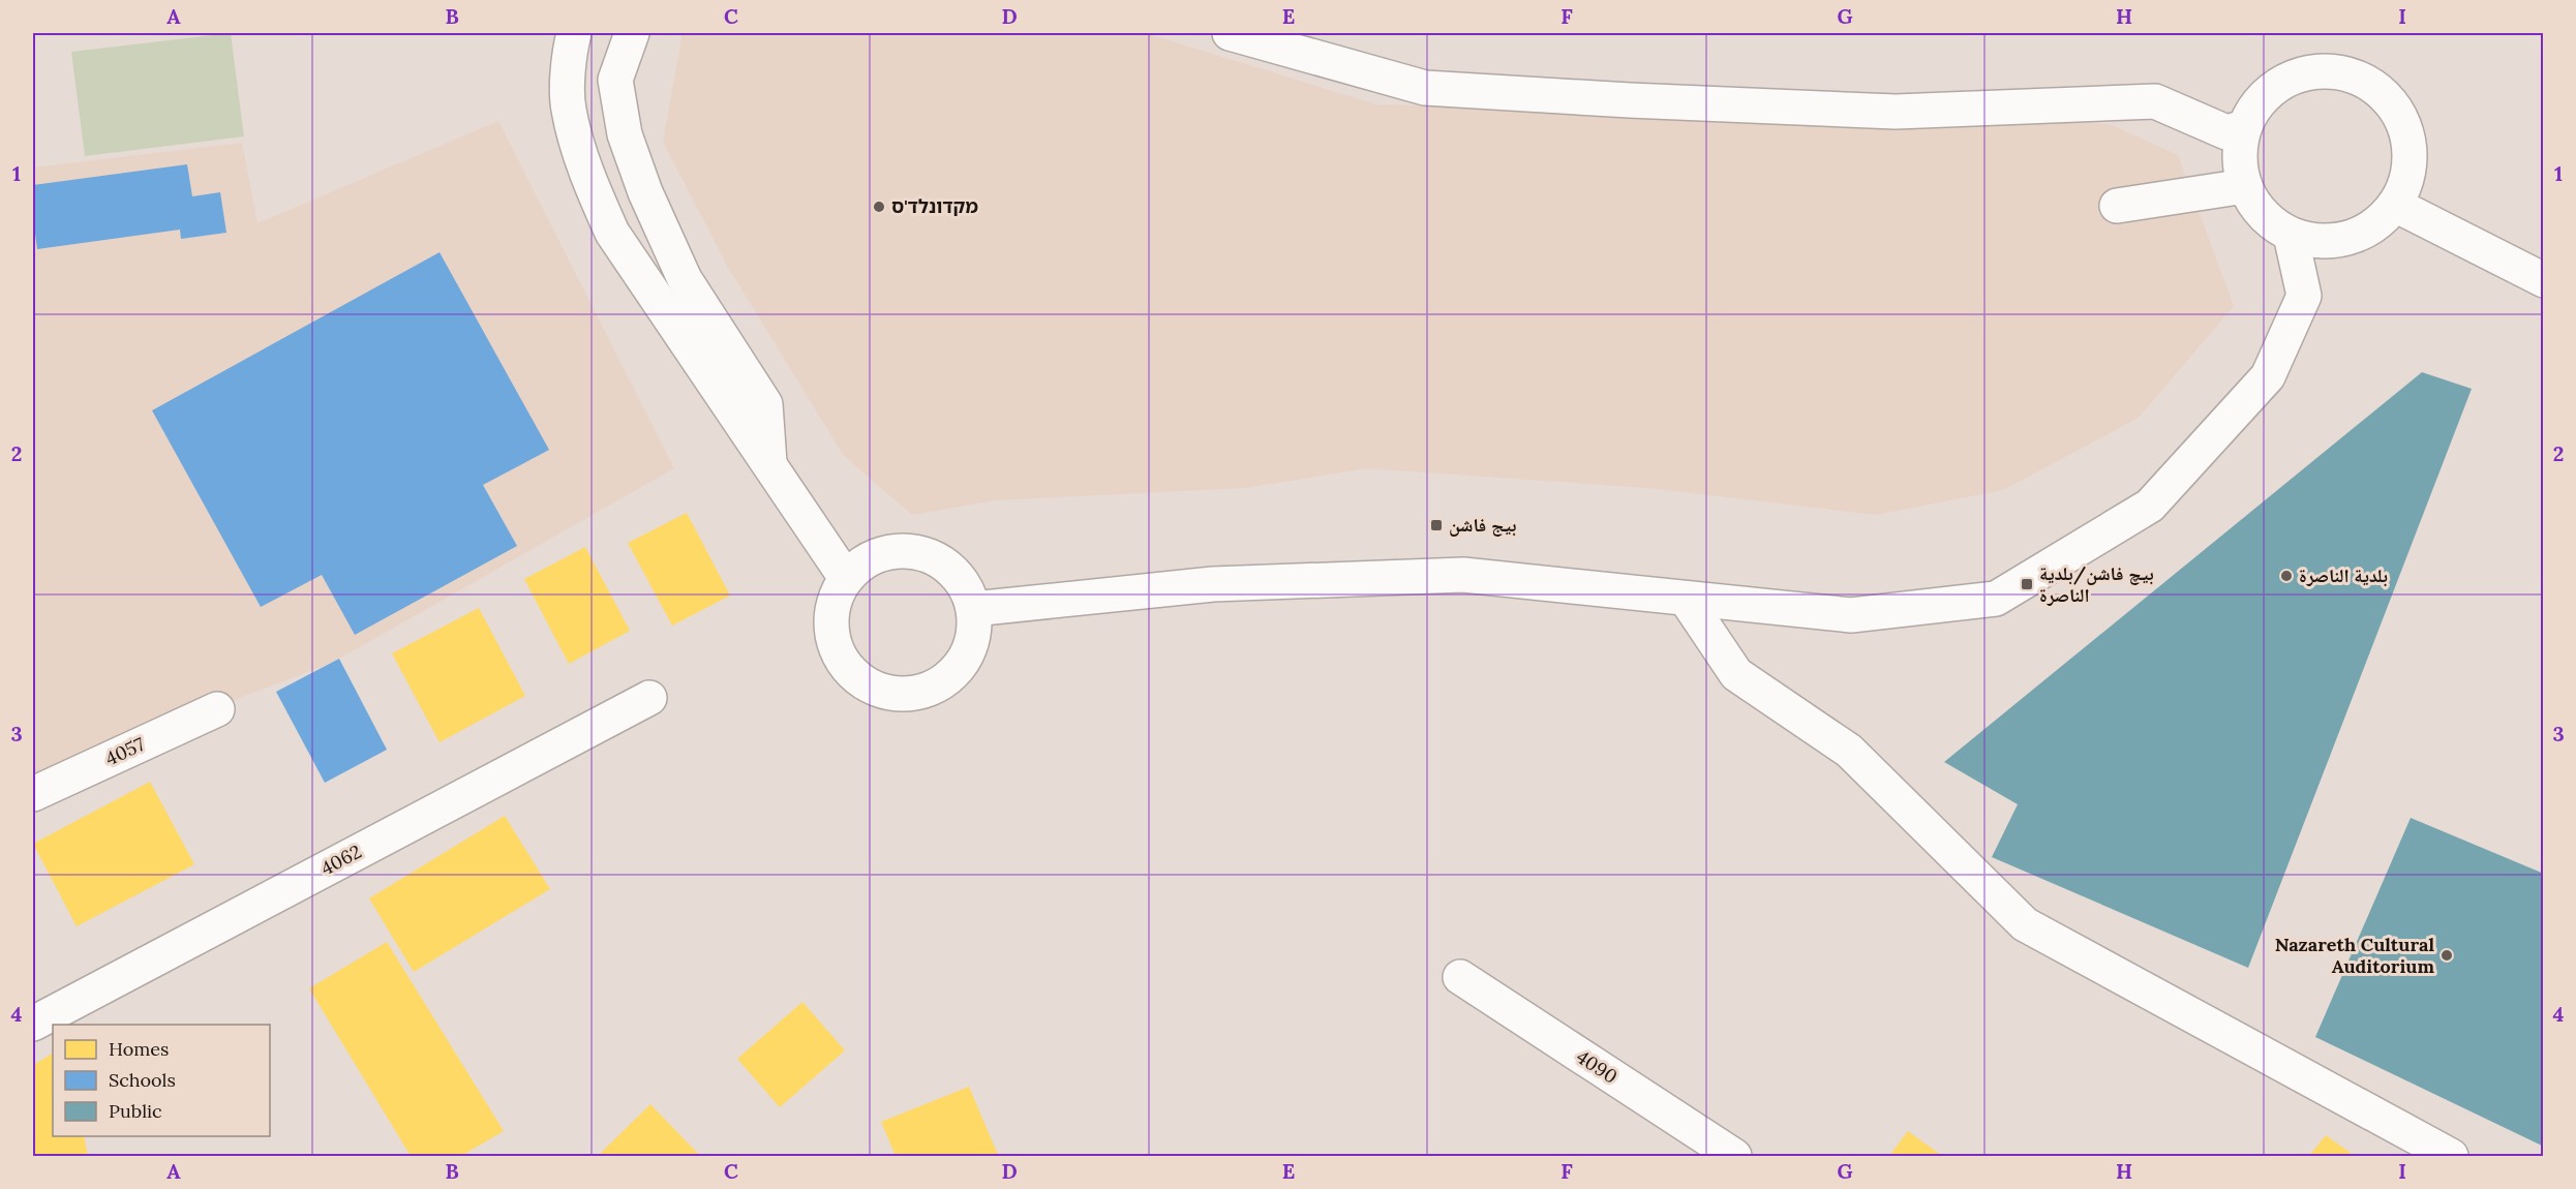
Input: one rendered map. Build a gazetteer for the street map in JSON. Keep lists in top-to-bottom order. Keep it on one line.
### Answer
{"streets":{"street":["4057","4062","4090"]},"places":{"other":["מקדונלד'ס","بلدية الناصرة","Nazareth Cultural Auditorium"],"transit":["بيج فاشن","بيچ فاشن/بلدية الناصرة"]},"legend":["Homes","Schools","Public"],"grid":{"columns":["A","B","C","D","E","F","G","H","I"],"rows":["1","2","3","4"]}}
